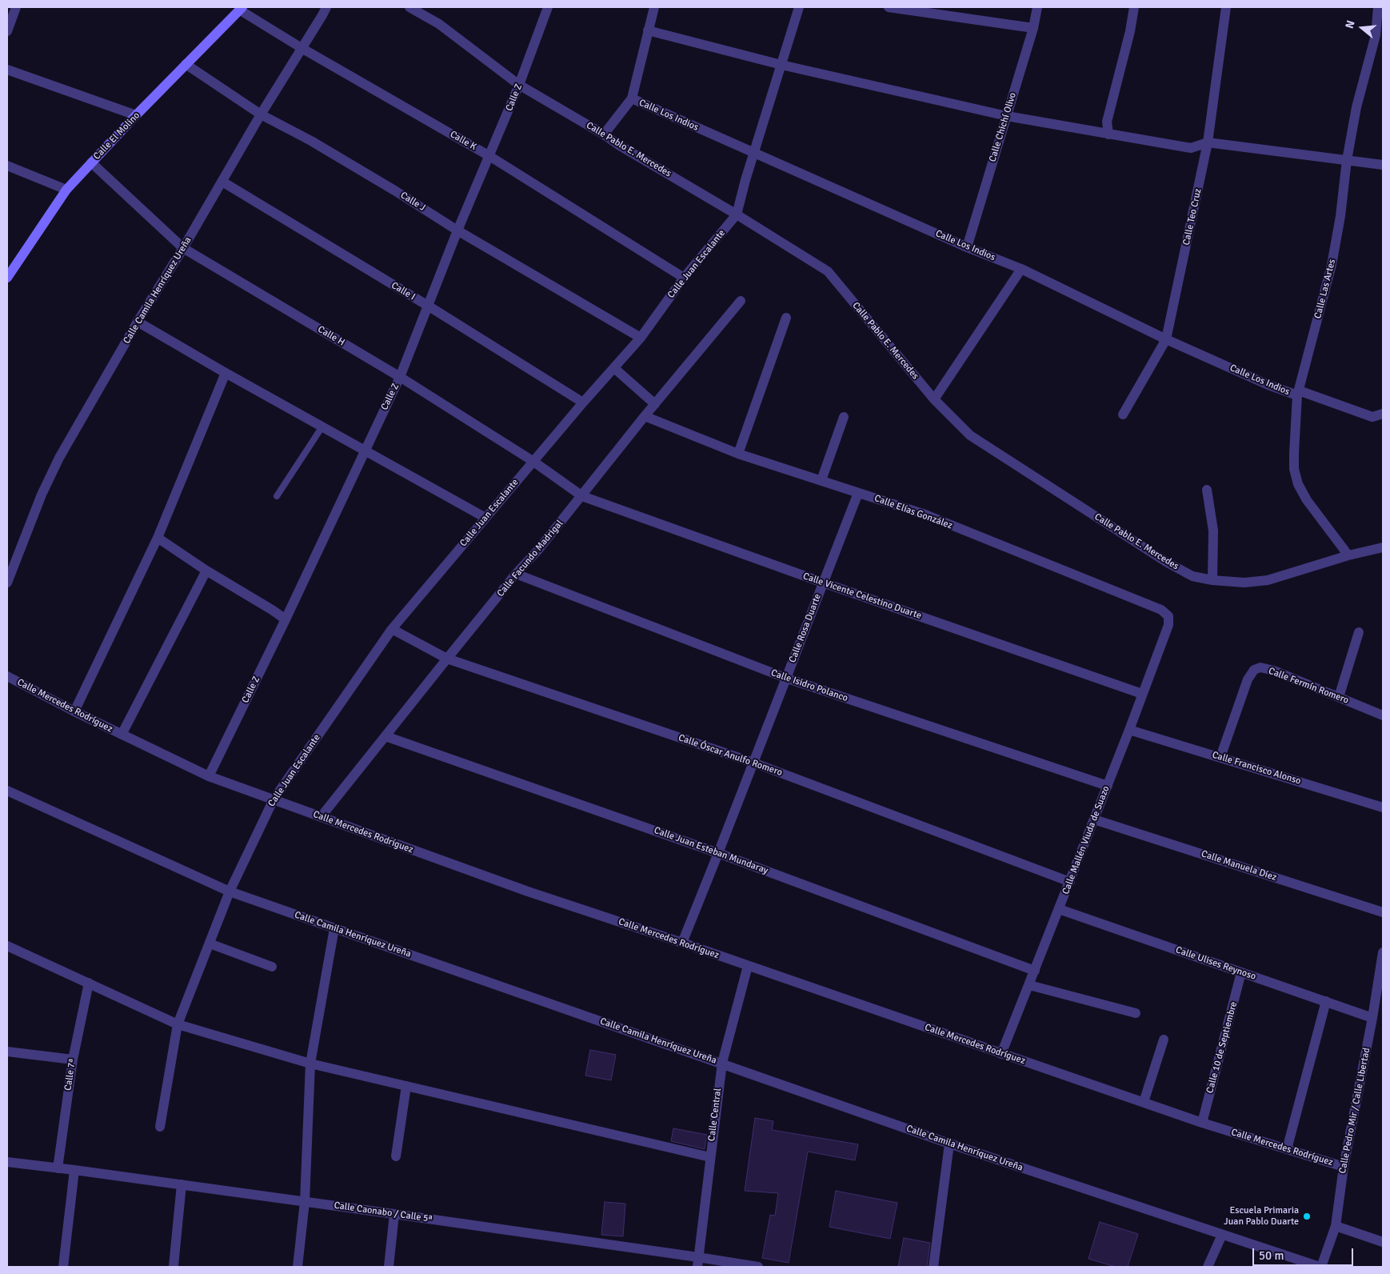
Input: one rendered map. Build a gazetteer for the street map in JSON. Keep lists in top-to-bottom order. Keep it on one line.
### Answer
{"streets":{"street":["Calle Z","Calle Los Indios","Calle Chichí Olivo","Calle El Molino","Calle K","Calle Pablo E. Mercedes","Calle J","Calle Teo Cruz","Calle Juan Escalante","Calle Las Artes","Calle Camila Henríquez Ureña","Calle I","Calle H","Calle Elías González","Calle Facundo Madrigal","Calle Vicente Celestino Duarte","Calle Rosa Duarte","Calle Isidro Polanco","Calle Fermín Romero","Calle Mercedes Rodríguez","Calle Óscar Anulfo Romero","Calle Francisco Alonso","Calle Mallén Viuda de Suazo","Calle Juan Esteban Mundaray","Calle Manuela Díez","Calle Ulises Reynoso","Calle 10 de Septiembre","Calle 7ª","Calle Pedro Mir / Calle Libertad","Calle Central","Calle Caonabo / Calle 5ª"]},"crossings":[["Calle Z","Calle K"],["Calle Z","Calle Pablo E. Mercedes"],["Calle Z","Calle J"],["Calle Z","Calle I"],["Calle Z","Calle H"],["Calle Z","Calle Mercedes Rodríguez"],["Calle Los Indios","Calle Chichí Olivo"],["Calle Los Indios","Calle Teo Cruz"],["Calle Los Indios","Calle Juan Escalante"],["Calle Los Indios","Calle Las Artes"],["Calle El Molino","Calle K"],["Calle El Molino","Calle J"],["Calle El Molino","Calle H"],["Calle K","Calle Juan Escalante"],["Calle K","Calle Camila Henríquez Ureña"],["Calle Pablo E. Mercedes","Calle Juan Escalante"],["Calle Pablo E. Mercedes","Calle Las Artes"],["Calle J","Calle Juan Escalante"],["Calle J","Calle Camila Henríquez Ureña"],["Calle Juan Escalante","Calle Camila Henríquez Ureña"],["Calle Juan Escalante","Calle I"],["Calle Juan Escalante","Calle H"],["Calle Juan Escalante","Calle Mercedes Rodríguez"],["Calle Juan Escalante","Calle Óscar Anulfo Romero"],["Calle Camila Henríquez Ureña","Calle I"],["Calle Camila Henríquez Ureña","Calle H"],["Calle Camila Henríquez Ureña","Calle Pedro Mir / Calle Libertad"],["Calle Camila Henríquez Ureña","Calle Central"],["Calle H","Calle Facundo Madrigal"],["Calle H","Calle Vicente Celestino Duarte"],["Calle Elías González","Calle Facundo Madrigal"],["Calle Elías González","Calle Rosa Duarte"],["Calle Elías González","Calle Mallén Viuda de Suazo"],["Calle Facundo Madrigal","Calle Vicente Celestino Duarte"],["Calle Facundo Madrigal","Calle Isidro Polanco"],["Calle Facundo Madrigal","Calle Mercedes Rodríguez"],["Calle Facundo Madrigal","Calle Óscar Anulfo Romero"],["Calle Facundo Madrigal","Calle Juan Esteban Mundaray"],["Calle Vicente Celestino Duarte","Calle Rosa Duarte"],["Calle Vicente Celestino Duarte","Calle Mallén Viuda de Suazo"],["Calle Rosa Duarte","Calle Isidro Polanco"],["Calle Rosa Duarte","Calle Mercedes Rodríguez"],["Calle Rosa Duarte","Calle Óscar Anulfo Romero"],["Calle Rosa Duarte","Calle Juan Esteban Mundaray"],["Calle Isidro Polanco","Calle Mallén Viuda de Suazo"],["Calle Fermín Romero","Calle Francisco Alonso"],["Calle Mercedes Rodríguez","Calle Mallén Viuda de Suazo"],["Calle Mercedes Rodríguez","Calle 10 de Septiembre"],["Calle Mercedes Rodríguez","Calle Pedro Mir / Calle Libertad"],["Calle Mercedes Rodríguez","Calle Central"],["Calle Óscar Anulfo Romero","Calle Mallén Viuda de Suazo"],["Calle Francisco Alonso","Calle Mallén Viuda de Suazo"],["Calle Mallén Viuda de Suazo","Calle Juan Esteban Mundaray"],["Calle Mallén Viuda de Suazo","Calle Manuela Díez"],["Calle Mallén Viuda de Suazo","Calle Ulises Reynoso"],["Calle Ulises Reynoso","Calle 10 de Septiembre"],["Calle Ulises Reynoso","Calle Pedro Mir / Calle Libertad"],["Calle 7ª","Calle Caonabo / Calle 5ª"],["Calle Central","Calle Caonabo / Calle 5ª"]],"places":["Escuela Primaria Juan Pablo Duarte"],"scale_bar":"50 m","north":"left"}
